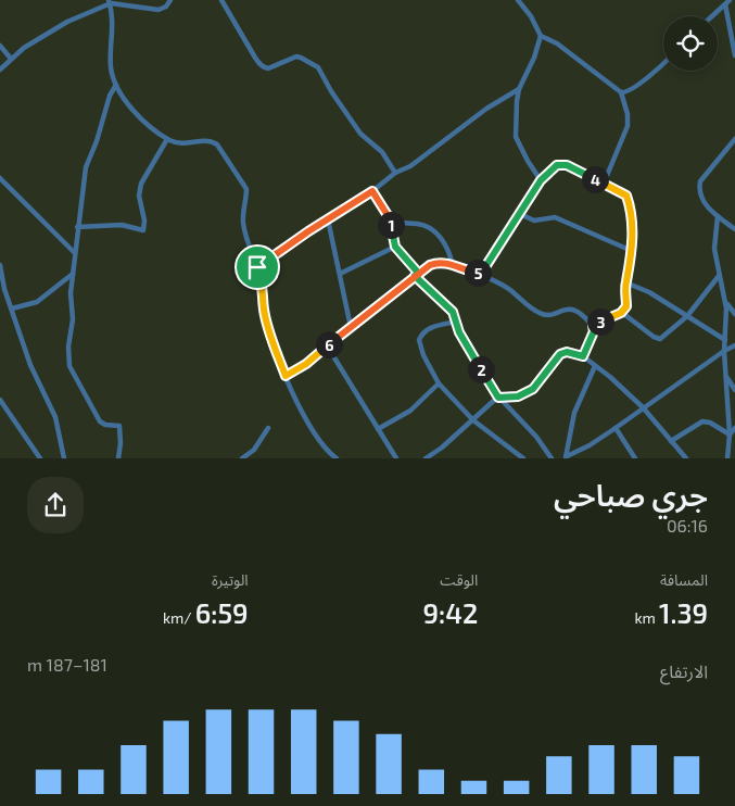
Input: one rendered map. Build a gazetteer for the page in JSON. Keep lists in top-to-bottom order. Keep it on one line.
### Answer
{"page":{"pins":["4","1","5","3","6","2"],"heading":["جري صباحي","06:16"],"stats":[["المسافة","1.39 km"],["الوقت","9:42"],["الوتيرة","6:59 /km"]],"chart":["الارتفاع","181–187 m"]}}
